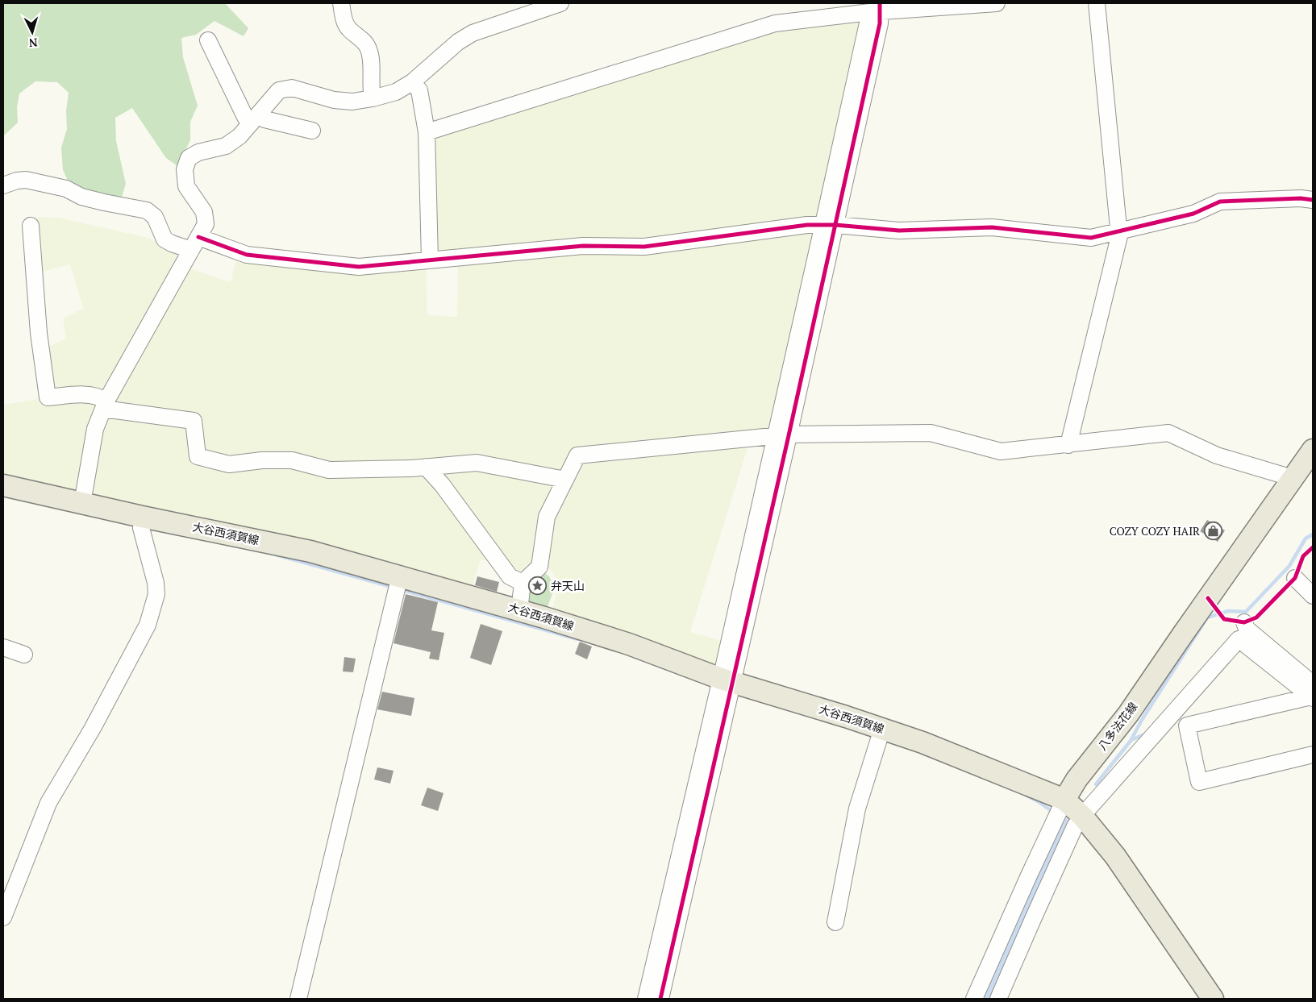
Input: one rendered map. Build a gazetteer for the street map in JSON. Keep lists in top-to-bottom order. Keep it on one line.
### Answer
{"streets":{"main road":["大谷西須賀線","八多法花線"]},"crossings":[["大谷西須賀線","八多法花線"]],"places":{"shop":["COZY COZY HAIR"],"place":["弁天山"]},"north":"bottom"}
